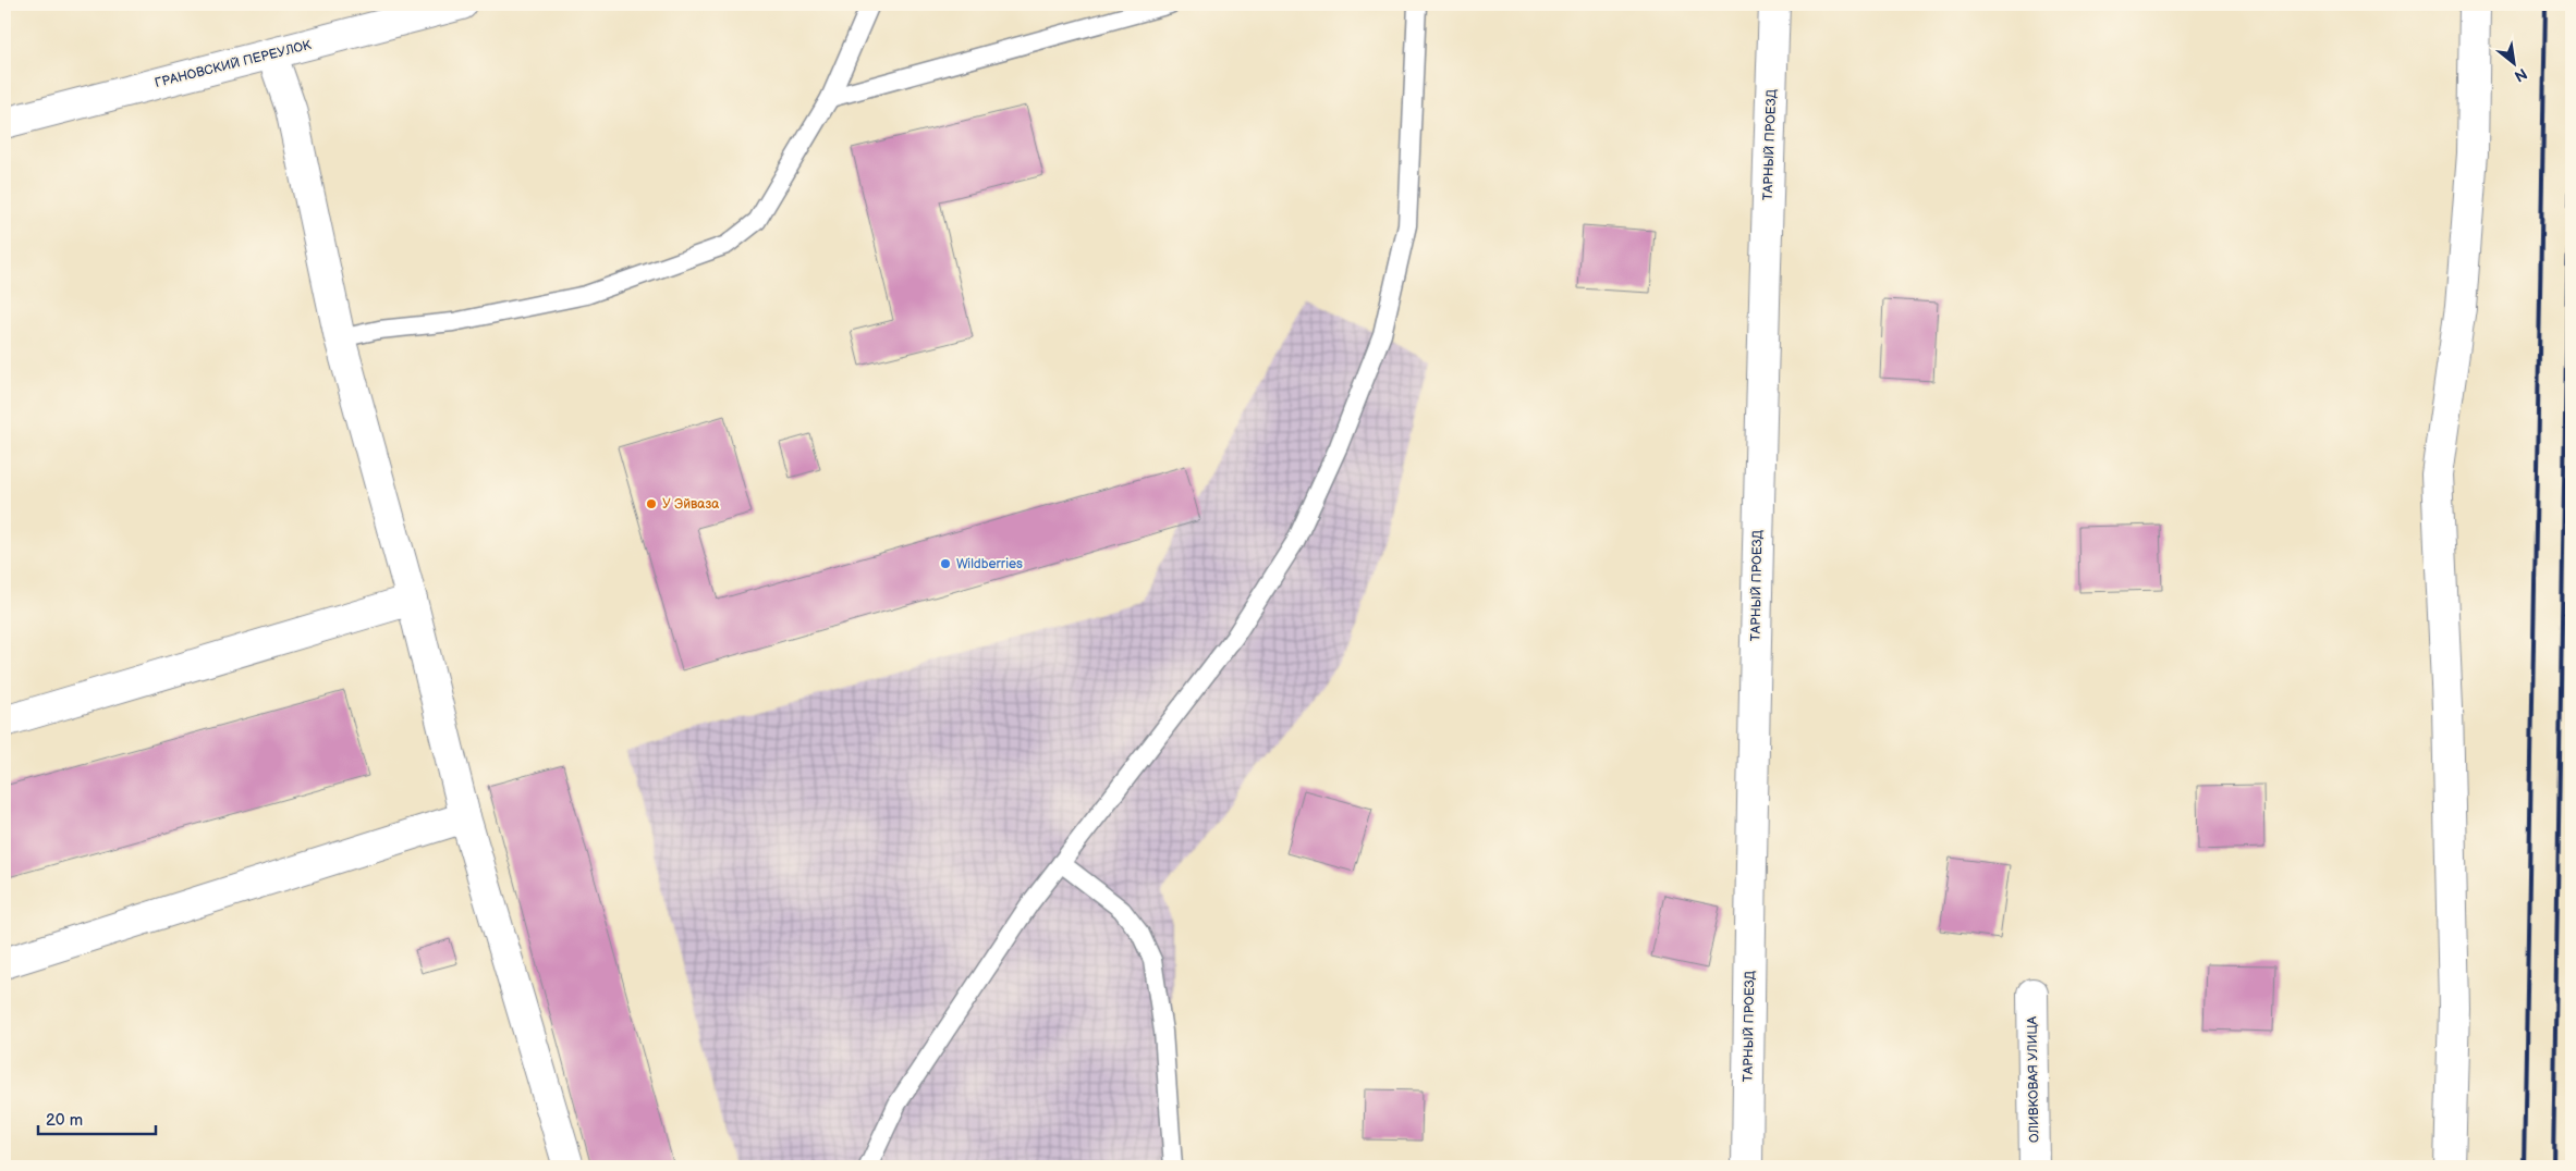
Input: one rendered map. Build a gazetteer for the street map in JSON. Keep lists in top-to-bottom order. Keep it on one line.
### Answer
{"streets":{"street":["ГРАНОВСКИЙ ПЕРЕУЛОК","ТАРНЫЙ ПРОЕЗД","ОЛИВКОВАЯ УЛИЦА"]},"places":["У Эйваза","Wildberries"],"scale_bar":"20 m","north":"bottom right"}
